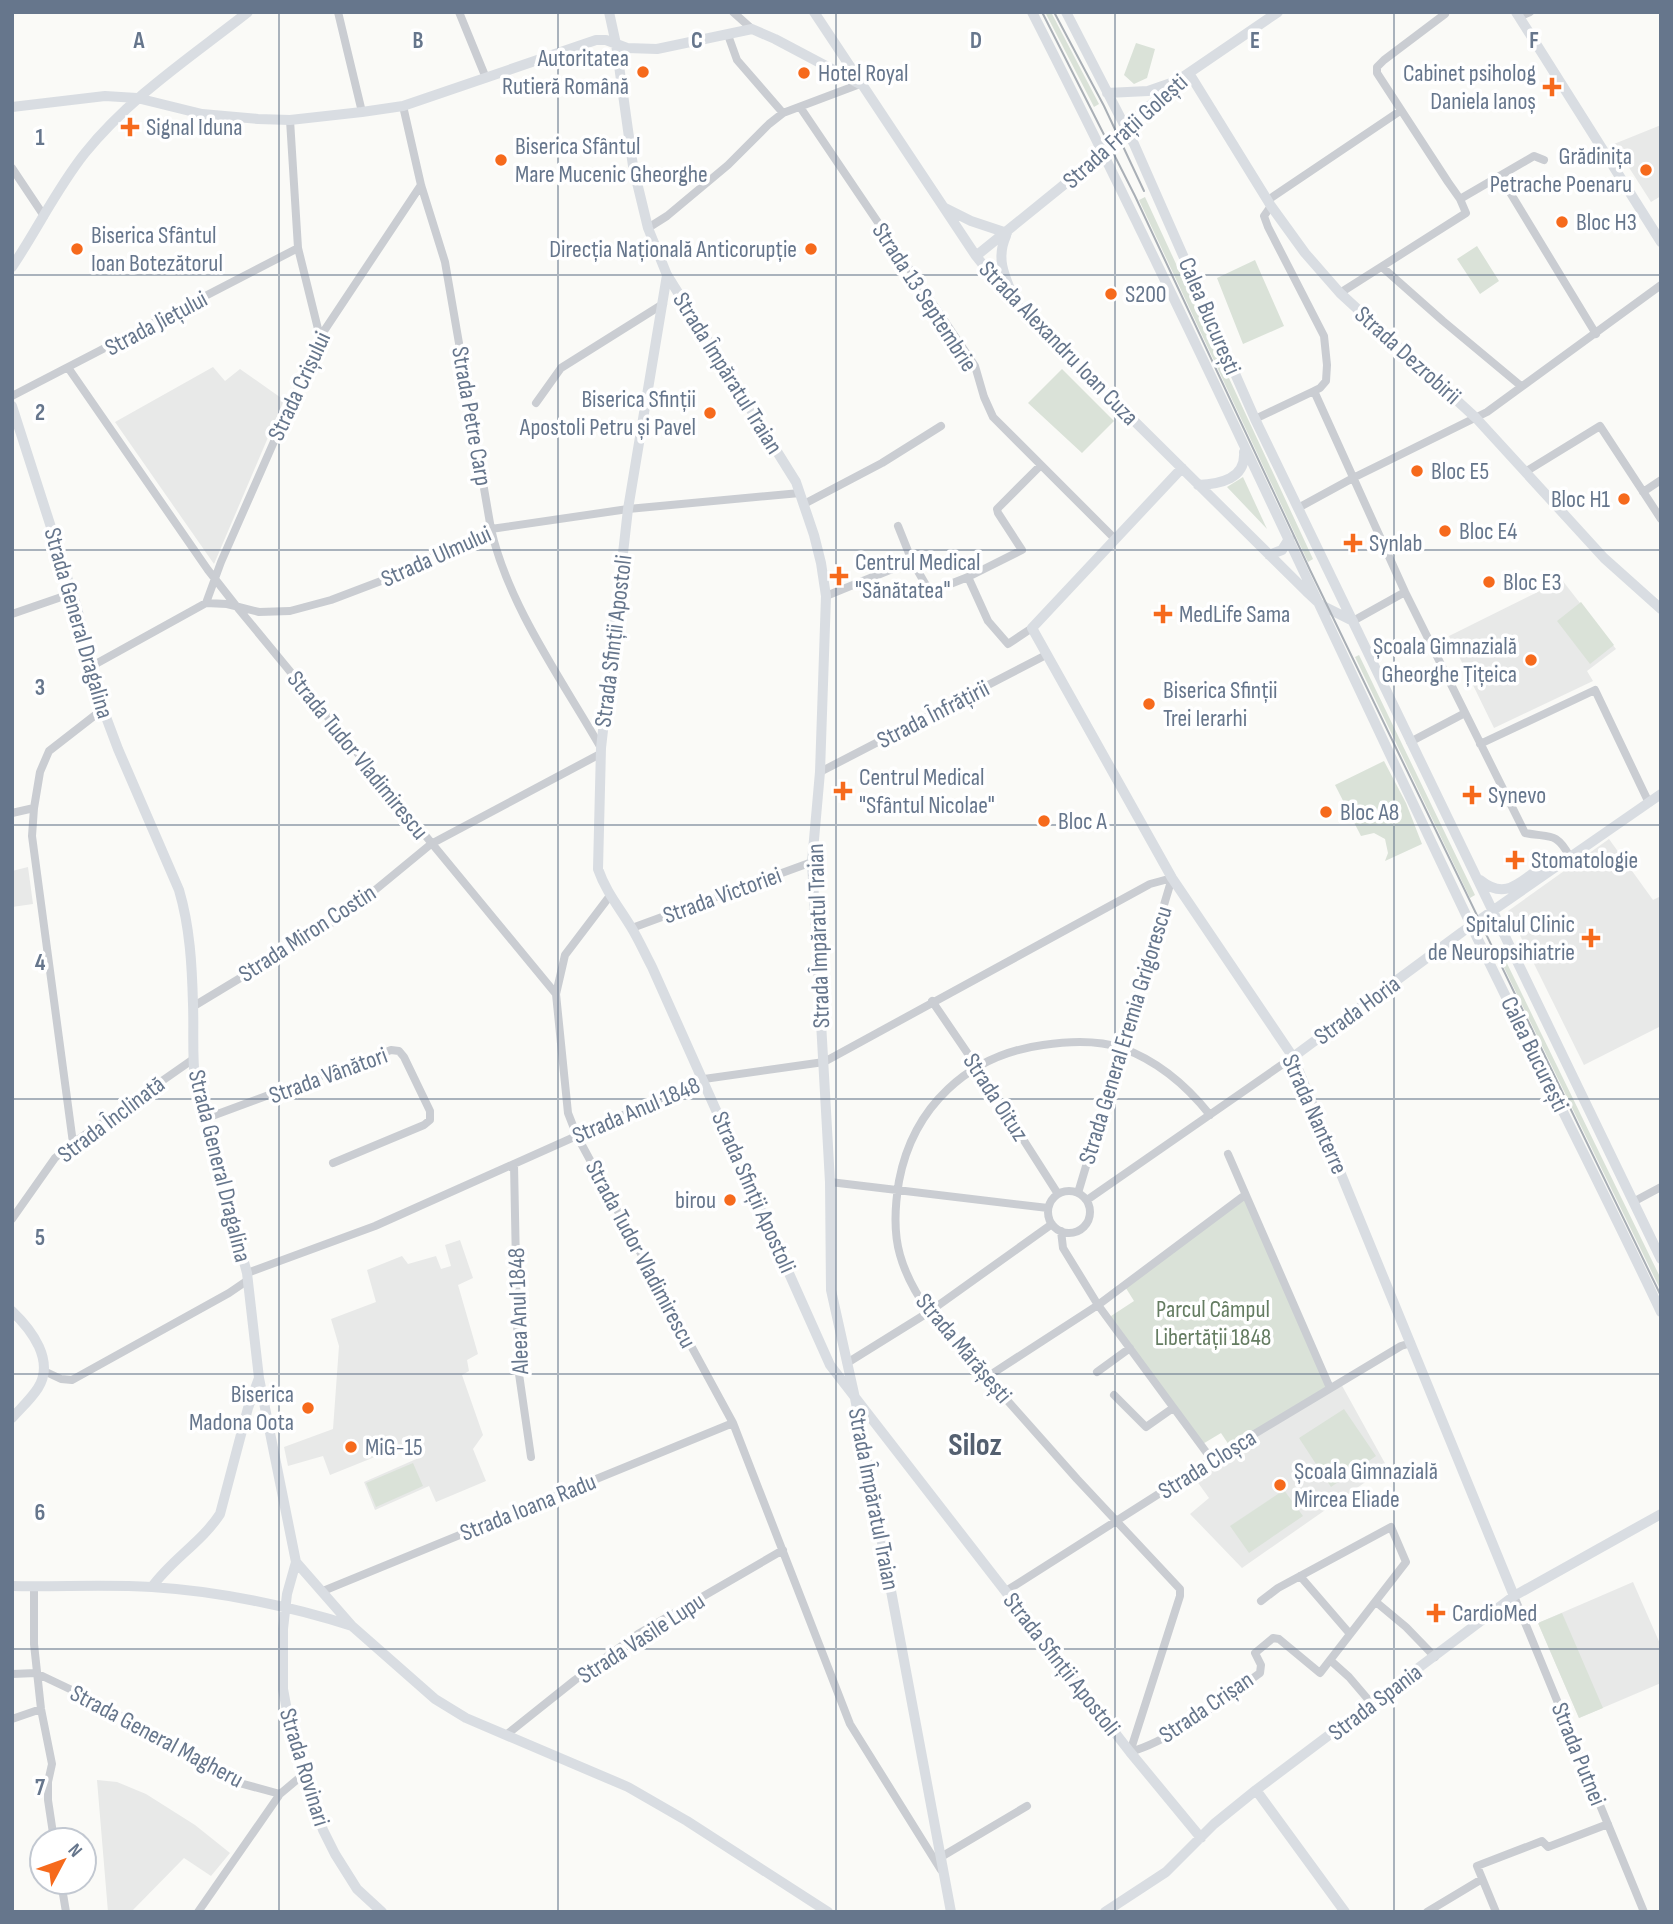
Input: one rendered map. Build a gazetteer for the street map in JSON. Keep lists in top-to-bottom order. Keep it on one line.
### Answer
{"streets":{"street":["Strada Frații Golești","Strada 13 Septembrie","Calea București","Strada Jiețului","Strada Alexandru Ioan Cuza","Strada Dezrobirii","Strada Împăratul Traian","Strada Crișului","Strada Petre Carp","Strada Ulmului","Strada General Dragalina","Strada Sfinții Apostoli","Strada Înfrățirii","Strada Tudor Vladimirescu","Strada Victoriei","Strada Miron Costin","Strada Horia","Strada General Eremia Grigorescu","Strada Vânători","Strada Oituz","Strada Anul 1848","Strada Nanterre","Strada Înclinată","Aleea Anul 1848","Strada Mărășești","Strada Cloșca","Strada Ioana Radu","Strada Vasile Lupu","Strada Spania","Strada Crișan","Strada General Magheru","Strada Putnei","Strada Rovinari"]},"crossings":[["Strada Frații Golești","Calea București"],["Strada Frații Golești","Strada Alexandru Ioan Cuza"],["Strada Frații Golești","Strada Dezrobirii"],["Calea București","Strada Alexandru Ioan Cuza"],["Calea București","Strada Horia"],["Strada Jiețului","Strada Tudor Vladimirescu"],["Strada Împăratul Traian","Strada Ulmului"],["Strada Împăratul Traian","Strada Sfinții Apostoli"],["Strada Împăratul Traian","Strada Înfrățirii"],["Strada Împăratul Traian","Strada Tudor Vladimirescu"],["Strada Împăratul Traian","Strada Victoriei"],["Strada Împăratul Traian","Strada Anul 1848"],["Strada Crișului","Strada Petre Carp"],["Strada Crișului","Strada Ulmului"],["Strada Crișului","Strada Tudor Vladimirescu"],["Strada Petre Carp","Strada Ulmului"],["Strada Petre Carp","Strada Sfinții Apostoli"],["Strada Petre Carp","Strada Miron Costin"],["Strada Ulmului","Strada Sfinții Apostoli"],["Strada Ulmului","Strada Tudor Vladimirescu"],["Strada General Dragalina","Strada Miron Costin"],["Strada General Dragalina","Strada Vânători"],["Strada General Dragalina","Strada Anul 1848"],["Strada General Dragalina","Strada Înclinată"],["Strada General Dragalina","Strada Rovinari"],["Strada Sfinții Apostoli","Strada Victoriei"],["Strada Sfinții Apostoli","Strada Miron Costin"],["Strada Sfinții Apostoli","Strada Anul 1848"],["Strada Sfinții Apostoli","Strada Mărășești"],["Strada Sfinții Apostoli","Strada Cloșca"],["Strada Sfinții Apostoli","Strada Spania"],["Strada Sfinții Apostoli","Strada Crișan"],["Strada Înfrățirii","Strada Nanterre"],["Strada Tudor Vladimirescu","Strada Miron Costin"],["Strada Tudor Vladimirescu","Strada Anul 1848"],["Strada Tudor Vladimirescu","Strada Ioana Radu"],["Strada Tudor Vladimirescu","Strada Vasile Lupu"],["Strada Horia","Strada General Eremia Grigorescu"],["Strada Horia","Strada Oituz"],["Strada Horia","Strada Nanterre"],["Strada Horia","Strada Mărășești"],["Strada General Eremia Grigorescu","Strada Oituz"],["Strada General Eremia Grigorescu","Strada Anul 1848"],["Strada General Eremia Grigorescu","Strada Nanterre"],["Strada General Eremia Grigorescu","Strada Mărășești"],["Strada Oituz","Strada Anul 1848"],["Strada Oituz","Strada Mărășești"],["Strada Anul 1848","Strada Nanterre"],["Strada Anul 1848","Aleea Anul 1848"],["Strada Nanterre","Strada Cloșca"],["Strada Nanterre","Strada Spania"],["Strada Nanterre","Strada Putnei"],["Strada Mărășești","Strada Cloșca"],["Strada Mărășești","Strada Crișan"],["Strada Spania","Strada Putnei"]],"districts":["Siloz"],"parks":["Parcul Câmpul Libertății 1848"],"places":{"other":["Autoritatea Rutieră Română","Hotel Royal","Biserica Sfântul Mare Mucenic Gheorghe","Grădinița Petrache Poenaru","Bloc H3","Biserica Sfântul Ioan Botezătorul","Direcția Națională Anticorupție","S200","Biserica Sfinții Apostoli Petru și Pavel","Bloc E5","Bloc H1","Bloc E4","Bloc E3","Școala Gimnazială Gheorghe Țițeica","Biserica Sfinții Trei Ierarhi","Bloc A8","Bloc A","birou","Biserica Madona Oota","MiG-15","Școala Gimnazială Mircea Eliade"],"health":["Cabinet psiholog Daniela Ianoș","Signal Iduna","Synlab","Centrul Medical \"Sănătatea\"","MedLife Sama","Centrul Medical \"Sfântul Nicolae\"","Synevo","Stomatologie","Spitalul Clinic de Neuropsihiatrie","CardioMed"]},"north":"top right","grid":{"columns":["A","B","C","D","E","F"],"rows":["1","2","3","4","5","6","7"]}}
